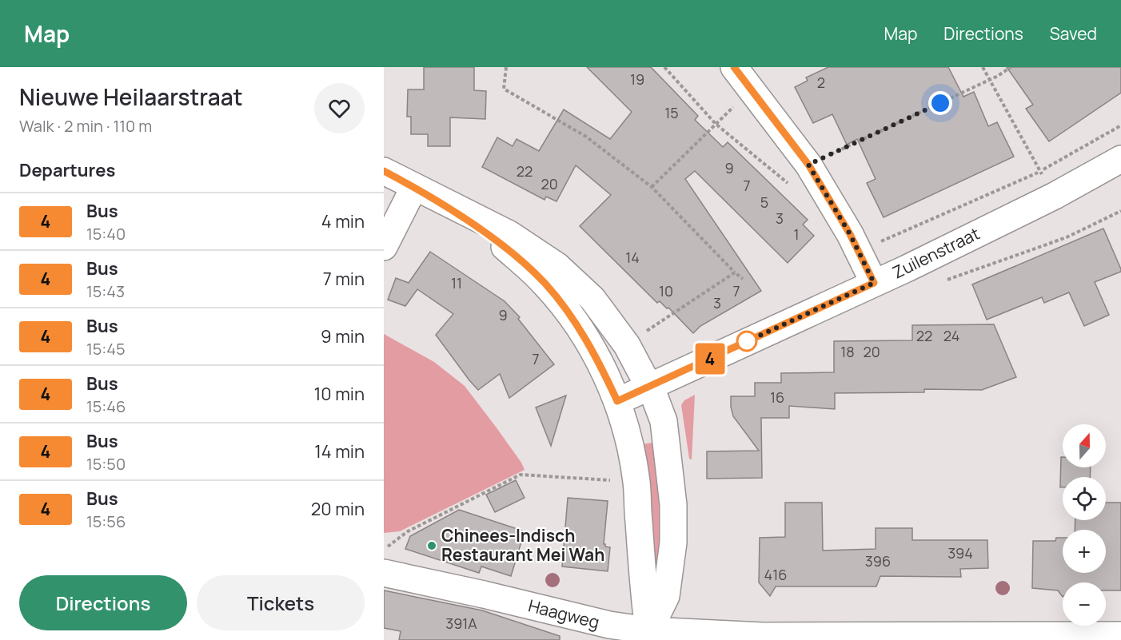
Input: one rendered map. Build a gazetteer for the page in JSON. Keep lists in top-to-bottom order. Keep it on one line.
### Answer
{"streets":{"street":["Zuilenstraat","Haagweg"]},"places":["Chinees-Indisch Restaurant Mei Wah"],"lines":["bus line 4"],"house_numbers":["19","2","15","9","22","20","7","5","3","1","14","11","10","7","3","9","22","24","18","20","7","16","394","396","416","391A"],"north":"top","page":{"header":"Map","nav":["Map","Directions","Saved"],"heading":[["Nieuwe Heilaarstraat","Walk · 2 min · 110 m"],"Departures"],"on_map":"4","list":[{"mark":"4","name":"Bus","note":"15:40","value":"4 min"},{"mark":"4","name":"Bus","note":"15:43","value":"7 min"},{"mark":"4","name":"Bus","note":"15:45","value":"9 min"},{"mark":"4","name":"Bus","note":"15:46","value":"10 min"},{"mark":"4","name":"Bus","note":"15:50","value":"14 min"},{"mark":"4","name":"Bus","note":"15:56","value":"20 min"}],"map_buttons":["+","−"],"buttons":["Directions","Tickets"]}}
